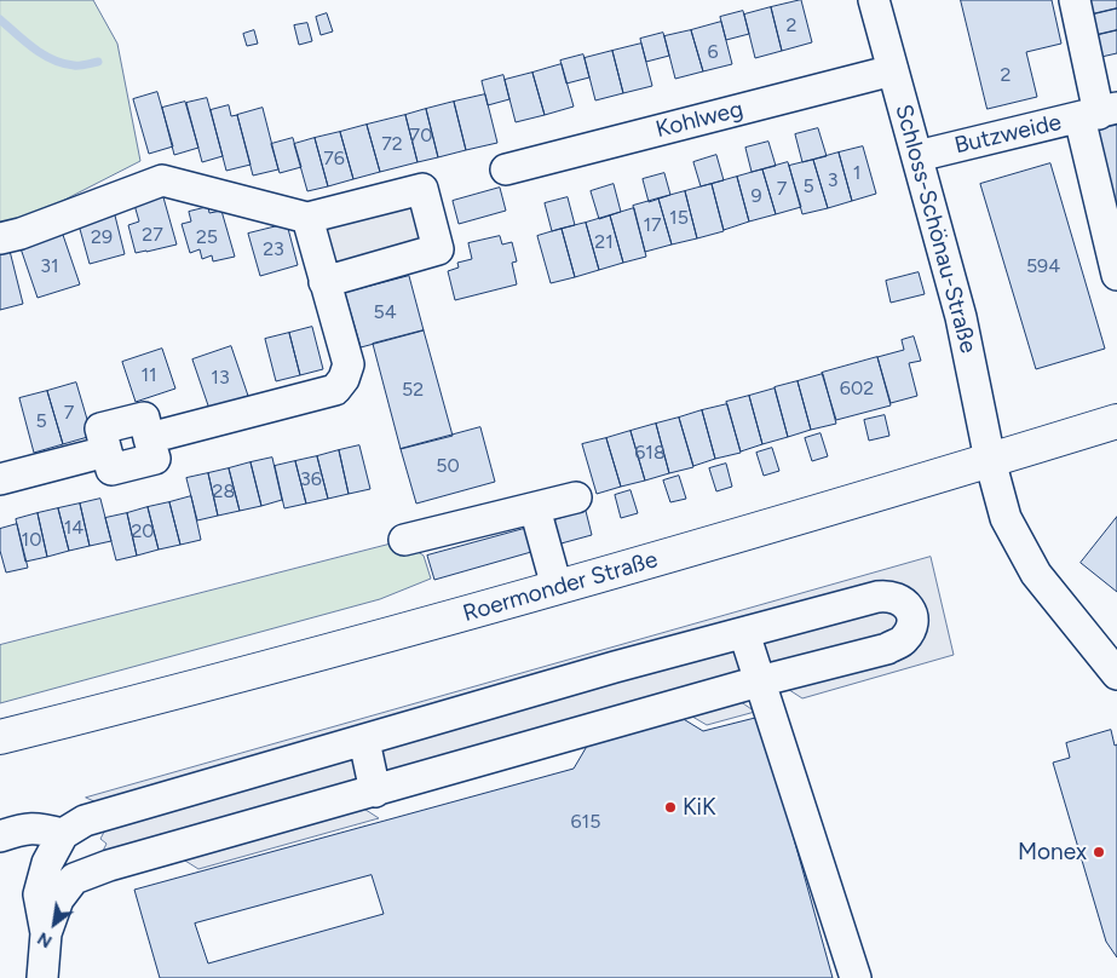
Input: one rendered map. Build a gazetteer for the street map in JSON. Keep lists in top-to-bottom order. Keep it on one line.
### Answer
{"streets":{"main road":["Roermonder Straße"],"street":["Kohlweg","Butzweide","Schloss-Schönau-Straße"]},"crossings":[["Kohlweg","Schloss-Schönau-Straße"],["Butzweide","Schloss-Schönau-Straße"],["Schloss-Schönau-Straße","Roermonder Straße"]],"places":["KiK","Monex"],"house_numbers":["2","6","2","70","72","76","1","3","5","7","9","15","17","27","29","25","21","23","31","594","54","11","13","602","52","7","5","618","50","36","28","14","20","10","615"],"north":"bottom left"}
